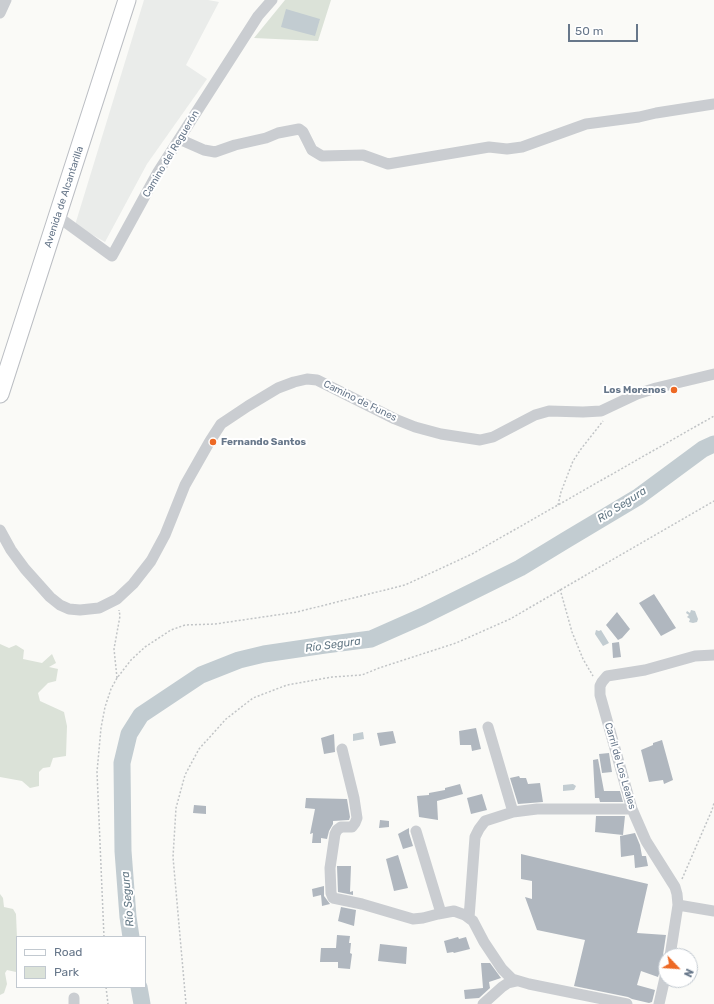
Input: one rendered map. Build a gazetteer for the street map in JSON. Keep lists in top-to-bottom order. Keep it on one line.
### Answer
{"streets":{"main road":["Avenida de Alcantarilla"],"street":["Camino del Reguerón","Camino de Funes","Carril de Los Leales"]},"crossings":[["Camino del Reguerón","Avenida de Alcantarilla"]],"water":["Río Segura"],"places":["Los Morenos","Fernando Santos"],"legend":["Road","Park"],"scale_bar":"50 m","north":"bottom right"}
